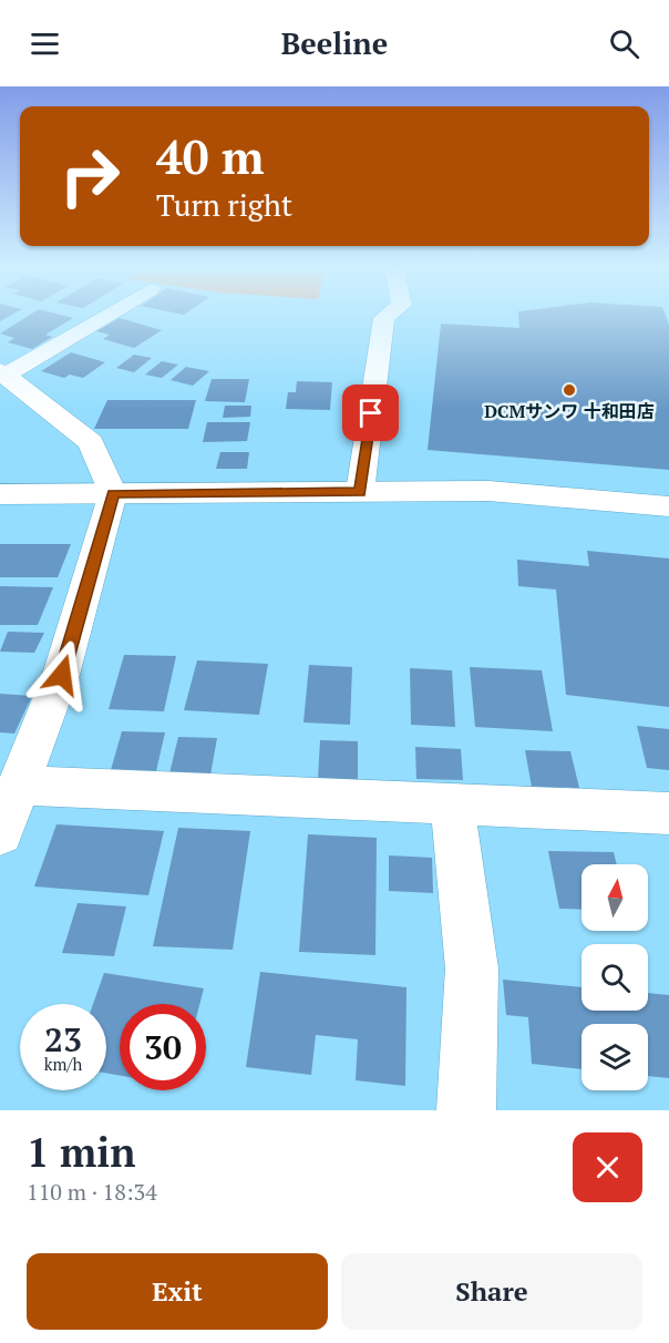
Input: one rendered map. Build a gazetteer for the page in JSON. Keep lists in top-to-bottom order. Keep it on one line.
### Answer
{"places":["DCMサンワ 十和田店"],"north":"top","page":{"header":"Beeline","turn":["40 m","Turn right"],"speed":"23 km/h","limit":"30","heading":["1 min","110 m · 18:34"],"buttons":["Exit","Share"]}}
